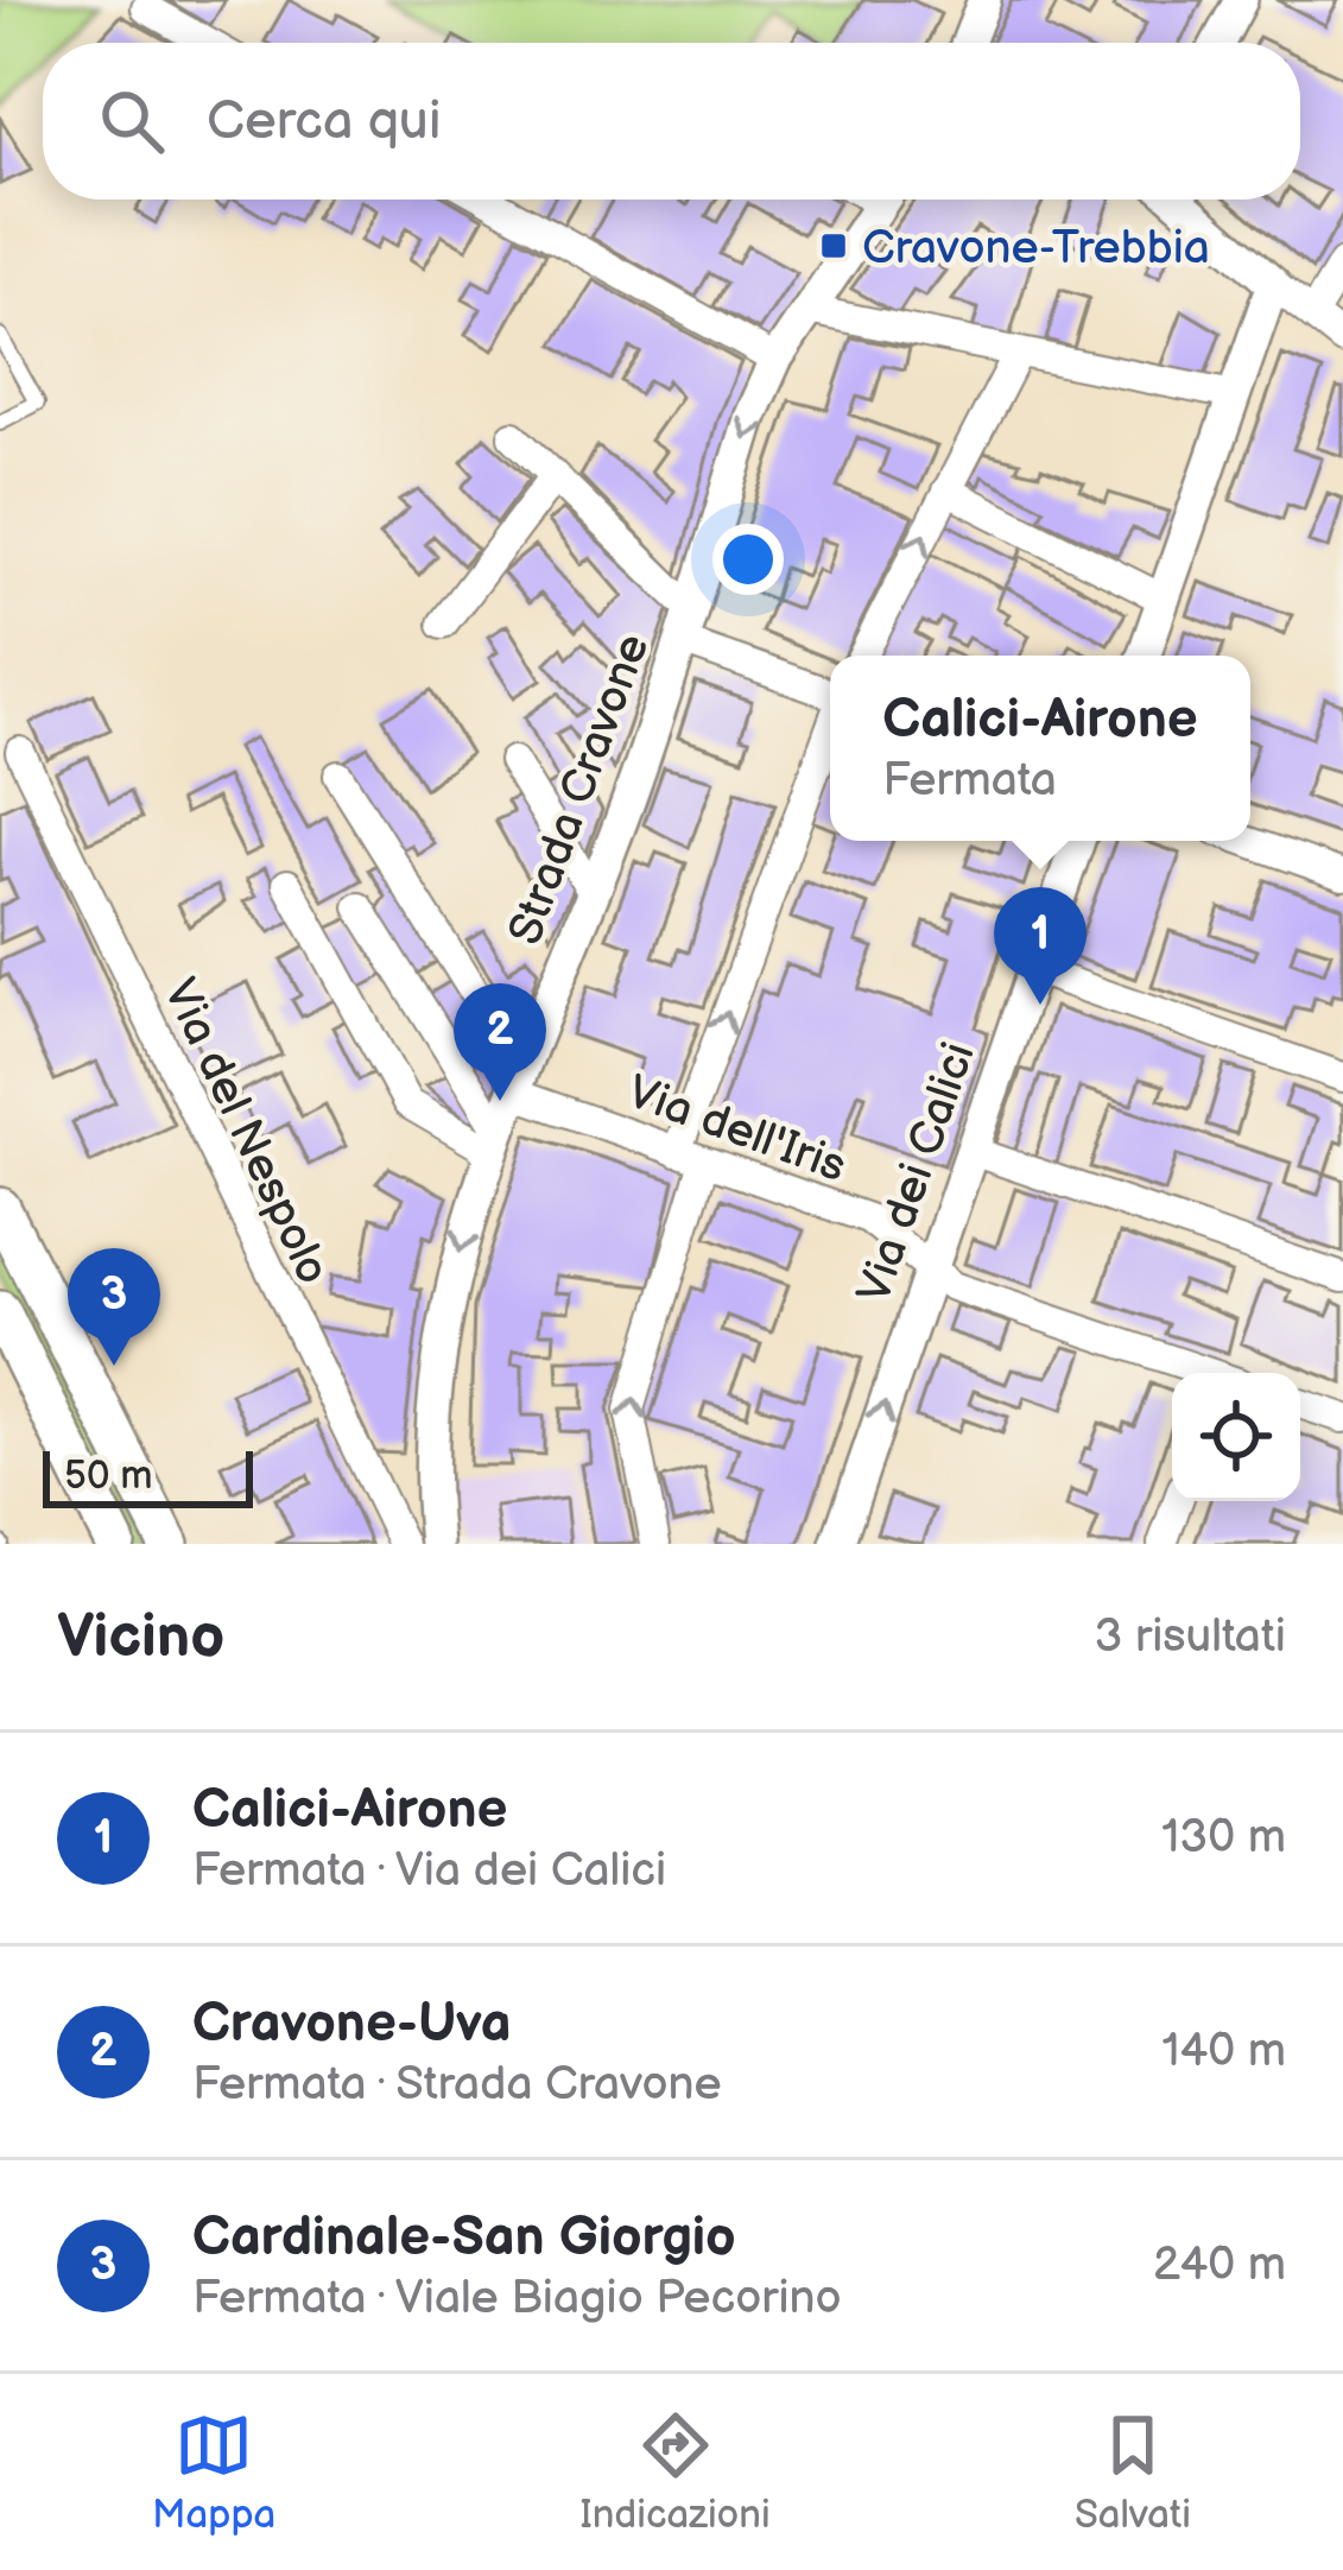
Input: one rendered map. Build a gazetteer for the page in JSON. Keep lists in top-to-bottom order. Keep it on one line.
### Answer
{"streets":{"street":["Strada Cravone","Via dell'Iris","Via del Nespolo","Via dei Calici"]},"crossings":[["Strada Cravone","Via dell'Iris"],["Via dell'Iris","Via dei Calici"]],"places":{"transit":["Cravone-Trebbia"]},"scale_bar":"50 m","page":{"search":"Cerca qui","popup":["Calici-Airone","Fermata"],"pins":["1","2","3"],"scale":"50 m","heading":["Vicino","3 risultati"],"list":[{"mark":"1","name":"Calici-Airone","note":"Fermata · Via dei Calici","value":"130 m"},{"mark":"2","name":"Cravone-Uva","note":"Fermata · Strada Cravone","value":"140 m"},{"mark":"3","name":"Cardinale-San Giorgio","note":"Fermata · Viale Biagio Pecorino","value":"240 m"}],"nav":["Mappa","Indicazioni","Salvati"]}}
